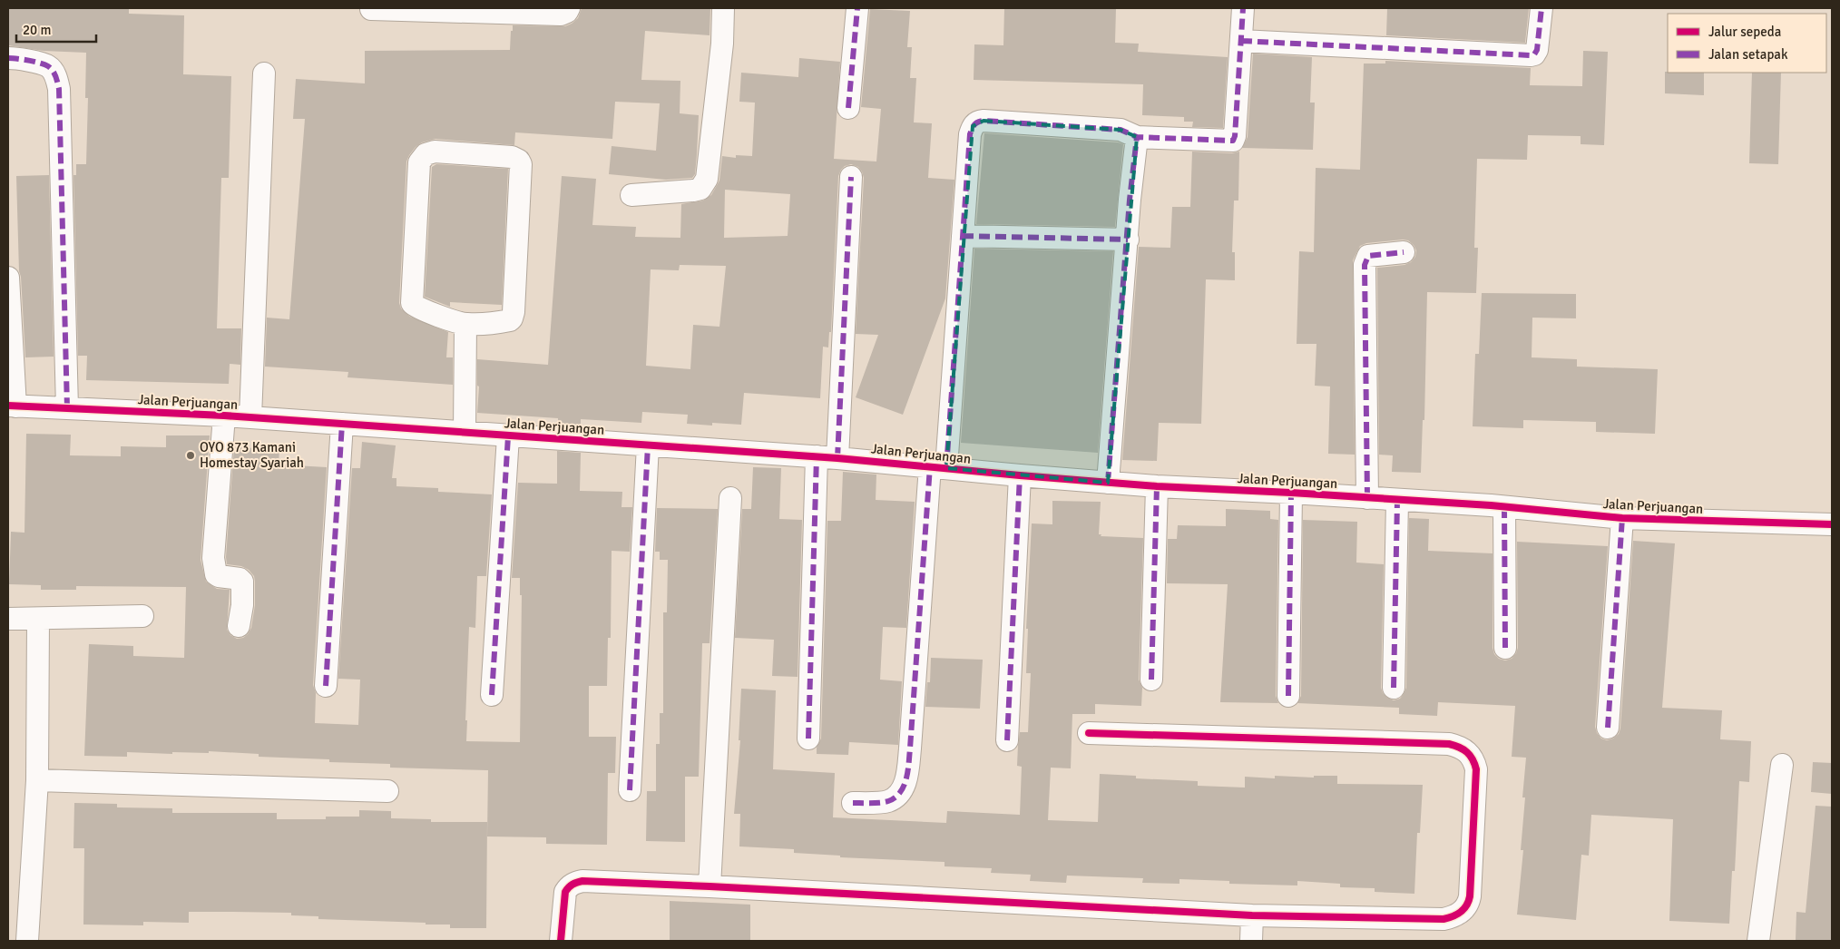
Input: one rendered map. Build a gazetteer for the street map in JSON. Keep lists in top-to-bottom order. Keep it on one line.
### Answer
{"streets":{"street":["Jalan Perjuangan"]},"places":["OYO 873 Kamani Homestay Syariah"],"legend":["Jalur sepeda","Jalan setapak"],"scale_bar":"20 m"}
